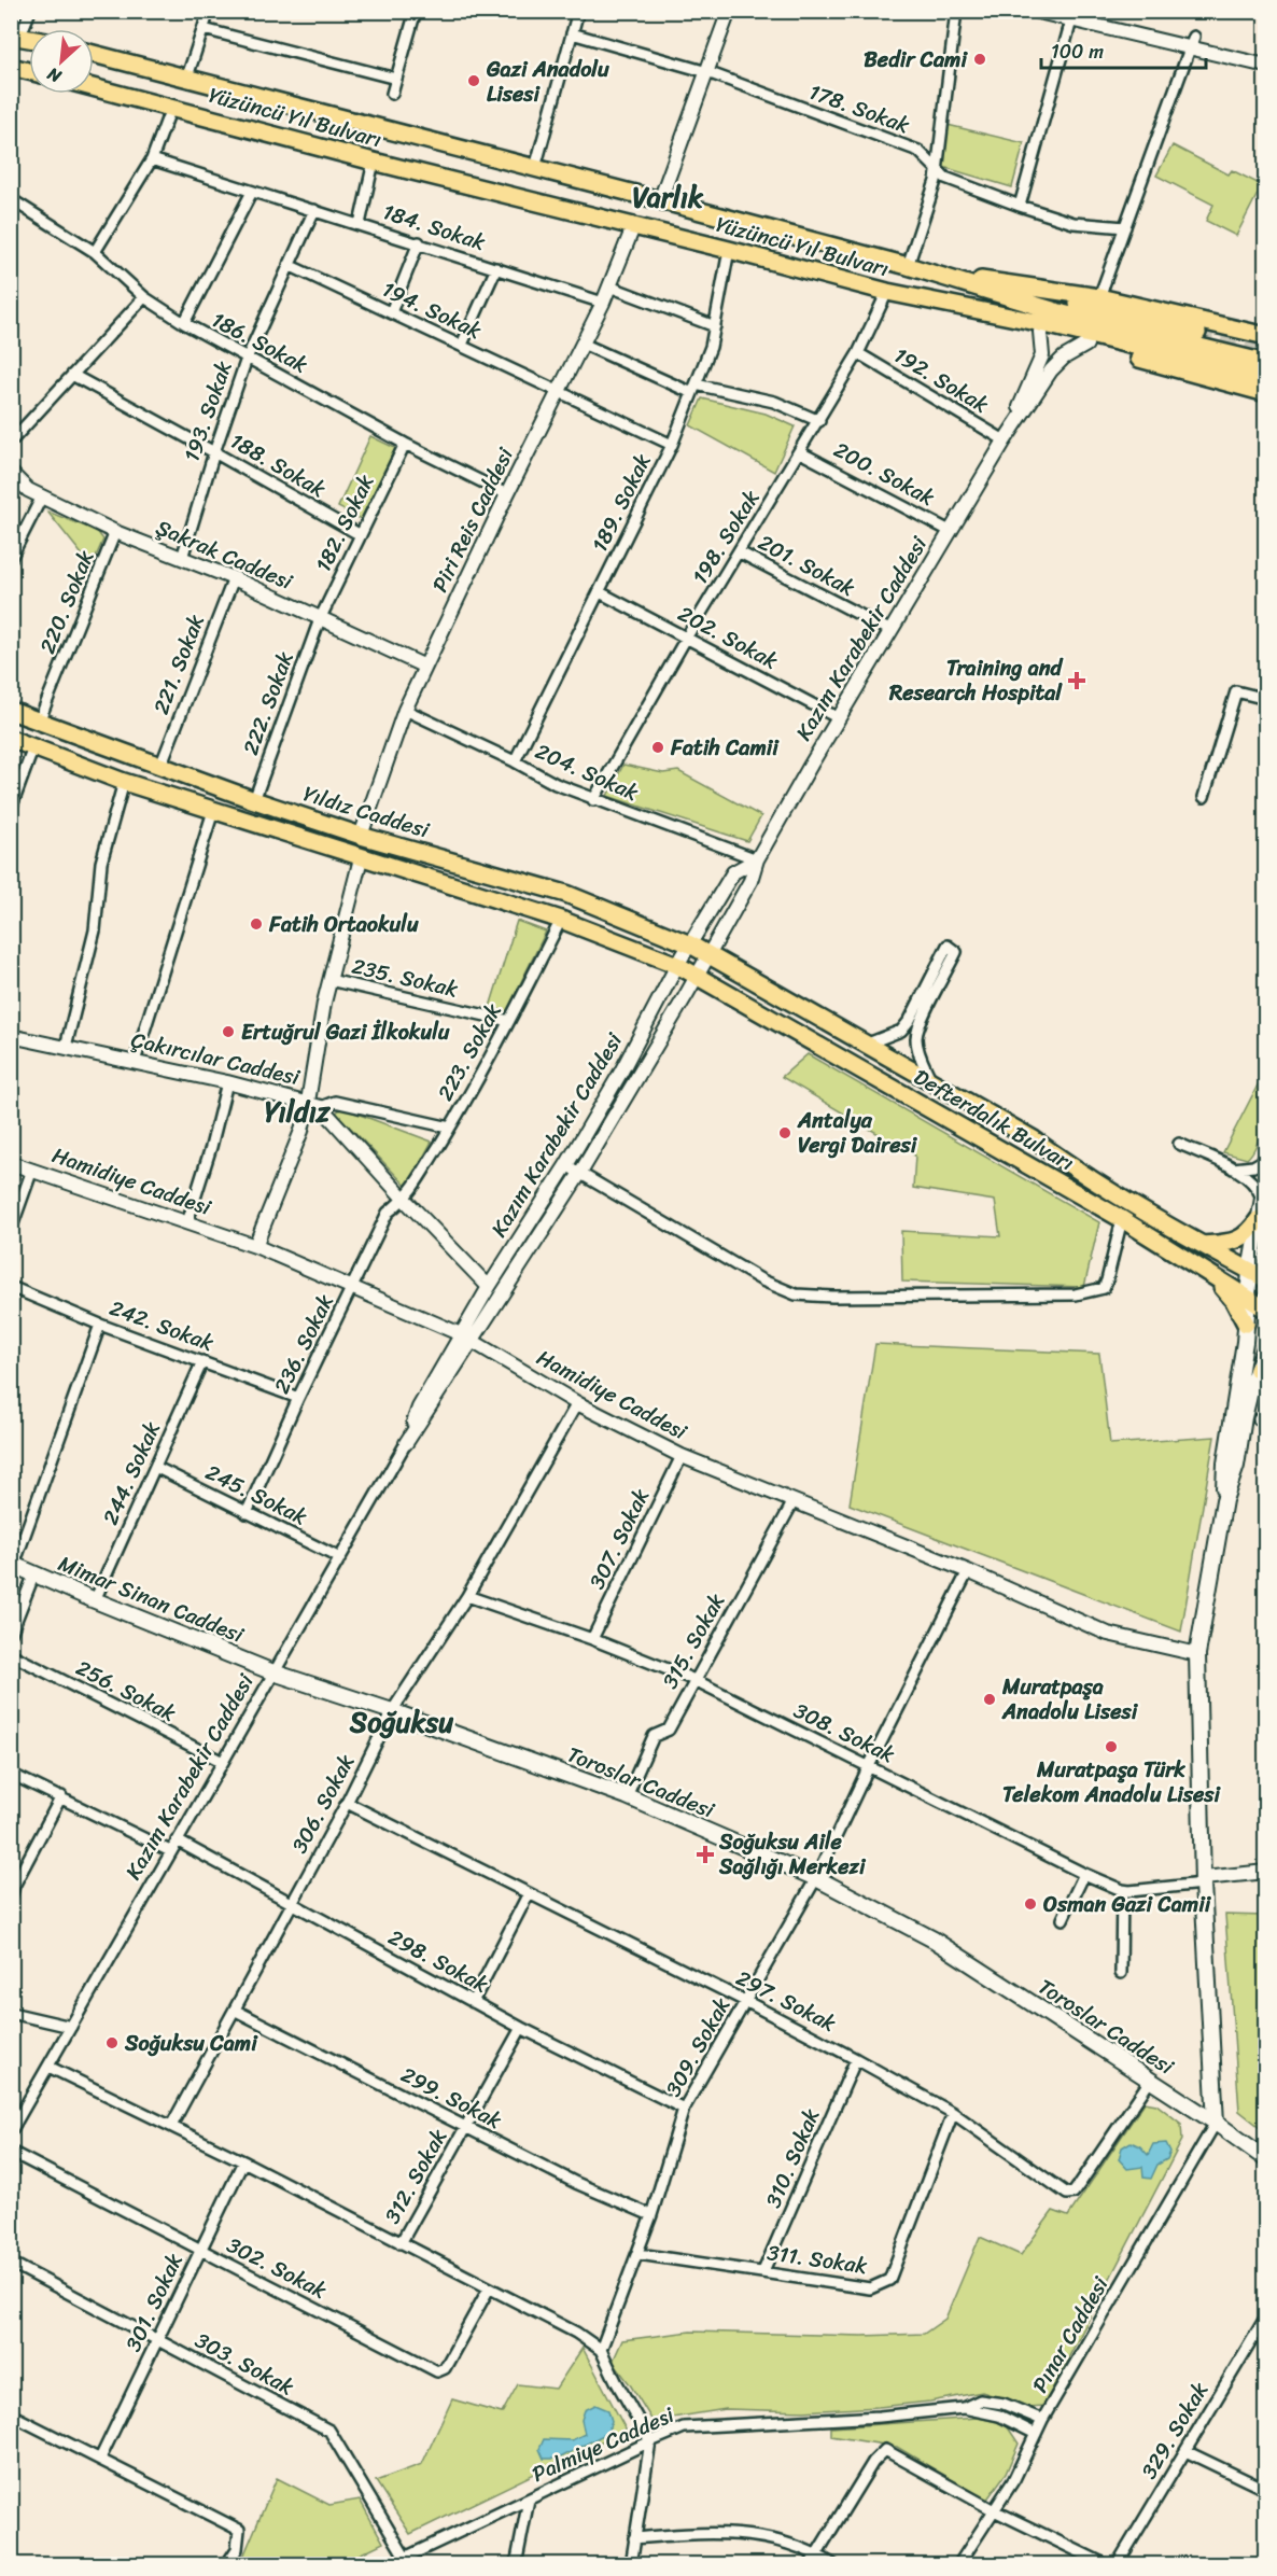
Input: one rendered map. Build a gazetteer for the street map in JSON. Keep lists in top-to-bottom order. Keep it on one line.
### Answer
{"streets":{"main road":["Yüzüncü Yıl Bulvarı","Yıldız Caddesi","Defterdalık Bulvarı","Mimar Sinan Caddesi","Toroslar Caddesi"],"street":["178. Sokak","184. Sokak","194. Sokak","186. Sokak","192. Sokak","193. Sokak","188. Sokak","200. Sokak","189. Sokak","Piri Reis Caddesi","182. Sokak","198. Sokak","Şakrak Caddesi","201. Sokak","220. Sokak","202. Sokak","Kazım Karabekir Caddesi","221. Sokak","222. Sokak","204. Sokak","235. Sokak","223. Sokak","Çakırcılar Caddesi","Hamidiye Caddesi","242. Sokak","236. Sokak","244. Sokak","245. Sokak","307. Sokak","315. Sokak","256. Sokak","308. Sokak","306. Sokak","298. Sokak","297. Sokak","309. Sokak","299. Sokak","310. Sokak","312. Sokak","311. Sokak","302. Sokak","301. Sokak","Pınar Caddesi","303. Sokak","329. Sokak","Palmiye Caddesi"]},"crossings":[["Yüzüncü Yıl Bulvarı","189. Sokak"],["Yüzüncü Yıl Bulvarı","Piri Reis Caddesi"],["Yüzüncü Yıl Bulvarı","198. Sokak"],["184. Sokak","193. Sokak"],["184. Sokak","Piri Reis Caddesi"],["194. Sokak","193. Sokak"],["194. Sokak","189. Sokak"],["194. Sokak","Piri Reis Caddesi"],["186. Sokak","193. Sokak"],["186. Sokak","Piri Reis Caddesi"],["186. Sokak","182. Sokak"],["192. Sokak","198. Sokak"],["192. Sokak","Kazım Karabekir Caddesi"],["193. Sokak","188. Sokak"],["193. Sokak","Şakrak Caddesi"],["188. Sokak","182. Sokak"],["200. Sokak","198. Sokak"],["200. Sokak","Kazım Karabekir Caddesi"],["189. Sokak","202. Sokak"],["189. Sokak","204. Sokak"],["Piri Reis Caddesi","Şakrak Caddesi"],["Piri Reis Caddesi","204. Sokak"],["Piri Reis Caddesi","Yıldız Caddesi"],["182. Sokak","Şakrak Caddesi"],["182. Sokak","222. Sokak"],["198. Sokak","201. Sokak"],["198. Sokak","202. Sokak"],["198. Sokak","204. Sokak"],["Şakrak Caddesi","220. Sokak"],["Şakrak Caddesi","221. Sokak"],["Şakrak Caddesi","222. Sokak"],["201. Sokak","Kazım Karabekir Caddesi"],["220. Sokak","Yıldız Caddesi"],["202. Sokak","Kazım Karabekir Caddesi"],["Kazım Karabekir Caddesi","204. Sokak"],["Kazım Karabekir Caddesi","Yıldız Caddesi"],["Kazım Karabekir Caddesi","Çakırcılar Caddesi"],["Kazım Karabekir Caddesi","Defterdalık Bulvarı"],["Kazım Karabekir Caddesi","Hamidiye Caddesi"],["Kazım Karabekir Caddesi","245. Sokak"],["Kazım Karabekir Caddesi","Mimar Sinan Caddesi"],["Kazım Karabekir Caddesi","256. Sokak"],["Kazım Karabekir Caddesi","Toroslar Caddesi"],["Kazım Karabekir Caddesi","298. Sokak"],["221. Sokak","Yıldız Caddesi"],["222. Sokak","Yıldız Caddesi"],["Yıldız Caddesi","Defterdalık Bulvarı"],["235. Sokak","223. Sokak"],["223. Sokak","Çakırcılar Caddesi"],["223. Sokak","236. Sokak"],["Çakırcılar Caddesi","236. Sokak"],["Hamidiye Caddesi","236. Sokak"],["Hamidiye Caddesi","307. Sokak"],["Hamidiye Caddesi","315. Sokak"],["Hamidiye Caddesi","306. Sokak"],["Hamidiye Caddesi","309. Sokak"],["242. Sokak","236. Sokak"],["242. Sokak","244. Sokak"],["236. Sokak","245. Sokak"],["244. Sokak","245. Sokak"],["244. Sokak","Mimar Sinan Caddesi"],["307. Sokak","308. Sokak"],["Mimar Sinan Caddesi","Toroslar Caddesi"],["315. Sokak","308. Sokak"],["315. Sokak","Toroslar Caddesi"],["308. Sokak","306. Sokak"],["308. Sokak","309. Sokak"],["Toroslar Caddesi","306. Sokak"],["Toroslar Caddesi","297. Sokak"],["Toroslar Caddesi","309. Sokak"],["Toroslar Caddesi","Pınar Caddesi"],["306. Sokak","298. Sokak"],["306. Sokak","297. Sokak"],["306. Sokak","299. Sokak"],["298. Sokak","309. Sokak"],["298. Sokak","312. Sokak"],["297. Sokak","309. Sokak"],["297. Sokak","310. Sokak"],["297. Sokak","311. Sokak"],["309. Sokak","299. Sokak"],["309. Sokak","311. Sokak"],["299. Sokak","312. Sokak"],["310. Sokak","311. Sokak"],["302. Sokak","301. Sokak"],["301. Sokak","303. Sokak"],["Pınar Caddesi","Palmiye Caddesi"],["303. Sokak","Palmiye Caddesi"]],"districts":["Varlık","Yıldız","Soğuksu"],"places":{"other":["Bedir Cami","Gazi Anadolu Lisesi","Fatih Camii","Fatih Ortaokulu","Ertuğrul Gazi İlkokulu","Antalya Vergi Dairesi","Muratpaşa Anadolu Lisesi","Muratpaşa Türk Telekom Anadolu Lisesi","Osman Gazi Camii","Soğuksu Cami"],"health":["Training and Research Hospital","Soğuksu Aile Sağlığı Merkezi"]},"scale_bar":"100 m","north":"bottom left"}
